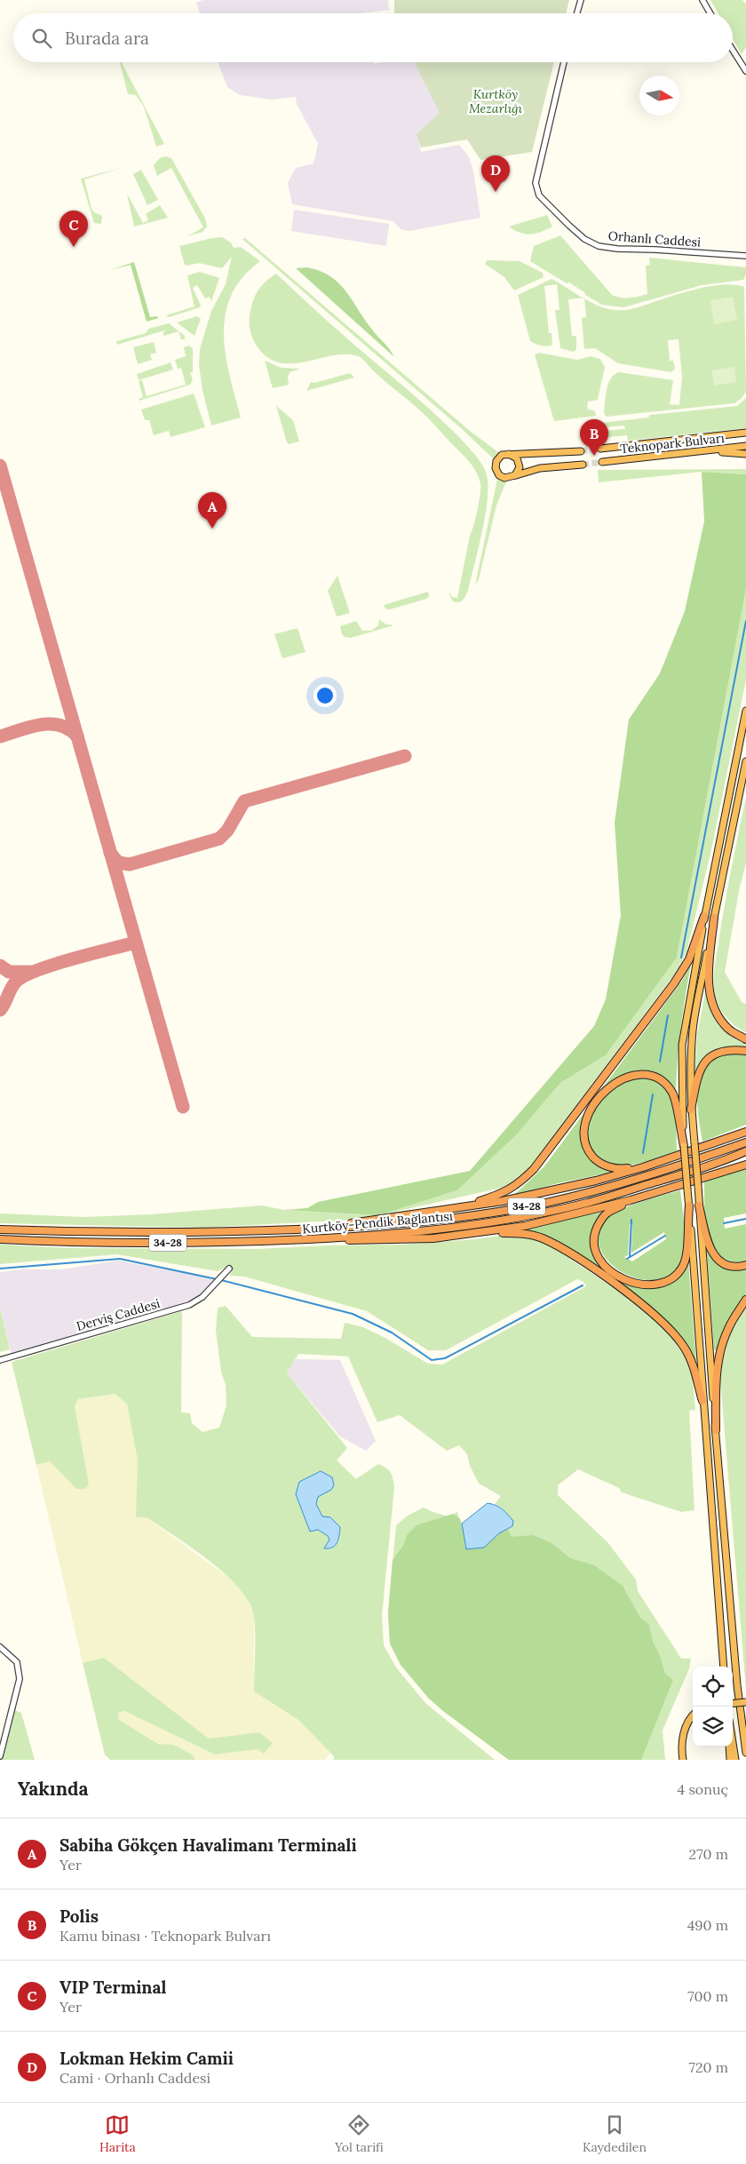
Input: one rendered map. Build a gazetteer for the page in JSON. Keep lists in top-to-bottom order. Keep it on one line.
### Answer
{"streets":{"highway":["Teknopark Bulvarı","34-28","Kurtköy-Pendik Bağlantısı"],"street":["Orhanlı Caddesi","Derviş Caddesi"]},"parks":["Kurtköy Mezarlığı"],"north":"right","page":{"search":"Burada ara","pins":["D","C","B","A"],"heading":["Yakında","4 sonuç"],"list":[{"mark":"A","name":"Sabiha Gökçen Havalimanı Terminali","note":"Yer","value":"270 m"},{"mark":"B","name":"Polis","note":"Kamu binası · Teknopark Bulvarı","value":"490 m"},{"mark":"C","name":"VIP Terminal","note":"Yer","value":"700 m"},{"mark":"D","name":"Lokman Hekim Camii","note":"Cami · Orhanlı Caddesi","value":"720 m"}],"nav":["Harita","Yol tarifi","Kaydedilen"]}}
